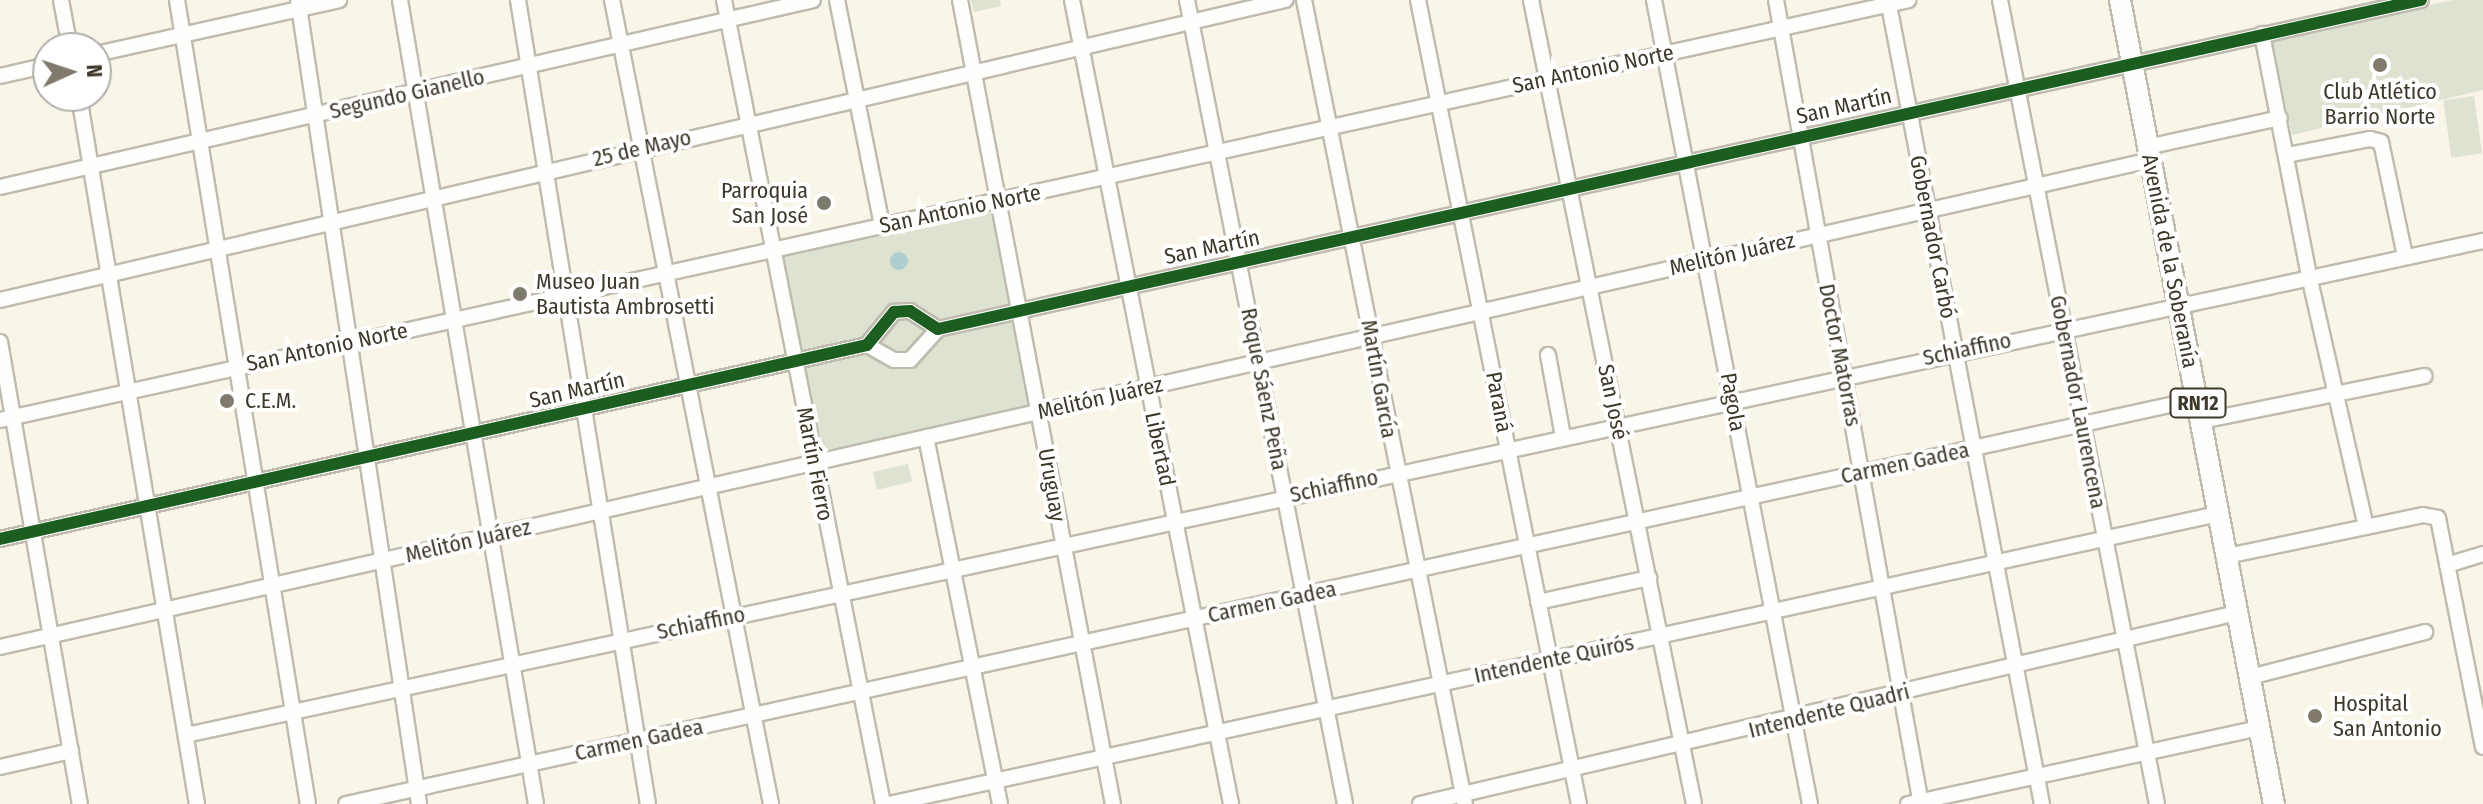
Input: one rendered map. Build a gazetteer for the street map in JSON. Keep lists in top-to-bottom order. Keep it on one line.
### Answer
{"streets":{"highway":["Avenida de la Soberanía","RN12"],"street":["San Antonio Norte","Segundo Gianello","San Martín","25 de Mayo","Gobernador Carbó","Melitón Juárez","Schiaffino","Doctor Matorras","Martín García","Roque Sáenz Peña","Paraná","San José","Pagola","Gobernador Laurencena","Libertad","Carmen Gadea","Martín Fierro","Uruguay","Intendente Quirós","Intendente Quadri"]},"crossings":[["San Antonio Norte","Gobernador Carbó"],["San Antonio Norte","Doctor Matorras"],["San Antonio Norte","Martín García"],["San Antonio Norte","Roque Sáenz Peña"],["San Antonio Norte","Paraná"],["San Antonio Norte","San José"],["San Antonio Norte","Pagola"],["San Antonio Norte","Libertad"],["San Antonio Norte","Martín Fierro"],["San Antonio Norte","Uruguay"],["Segundo Gianello","Martín Fierro"],["San Martín","Gobernador Carbó"],["San Martín","Avenida de la Soberanía"],["San Martín","Doctor Matorras"],["San Martín","Martín García"],["San Martín","Roque Sáenz Peña"],["San Martín","Paraná"],["San Martín","San José"],["San Martín","Pagola"],["San Martín","Gobernador Laurencena"],["San Martín","Libertad"],["San Martín","Martín Fierro"],["San Martín","Uruguay"],["25 de Mayo","Roque Sáenz Peña"],["25 de Mayo","Libertad"],["25 de Mayo","Martín Fierro"],["25 de Mayo","Uruguay"],["Gobernador Carbó","Melitón Juárez"],["Gobernador Carbó","Schiaffino"],["Gobernador Carbó","Carmen Gadea"],["Gobernador Carbó","Intendente Quirós"],["Gobernador Carbó","Intendente Quadri"],["Melitón Juárez","Avenida de la Soberanía"],["Melitón Juárez","Doctor Matorras"],["Melitón Juárez","Martín García"],["Melitón Juárez","Roque Sáenz Peña"],["Melitón Juárez","Paraná"],["Melitón Juárez","San José"],["Melitón Juárez","Pagola"],["Melitón Juárez","Gobernador Laurencena"],["Melitón Juárez","Libertad"],["Melitón Juárez","Martín Fierro"],["Melitón Juárez","Uruguay"],["Avenida de la Soberanía","Schiaffino"],["Avenida de la Soberanía","Carmen Gadea"],["Avenida de la Soberanía","Intendente Quirós"],["Avenida de la Soberanía","Intendente Quadri"],["Schiaffino","Doctor Matorras"],["Schiaffino","Martín García"],["Schiaffino","Roque Sáenz Peña"],["Schiaffino","Paraná"],["Schiaffino","San José"],["Schiaffino","Pagola"],["Schiaffino","Gobernador Laurencena"],["Schiaffino","Libertad"],["Schiaffino","Martín Fierro"],["Schiaffino","Uruguay"],["Doctor Matorras","Carmen Gadea"],["Doctor Matorras","Intendente Quirós"],["Doctor Matorras","Intendente Quadri"],["Martín García","Carmen Gadea"],["Martín García","Intendente Quirós"],["Martín García","Intendente Quadri"],["Roque Sáenz Peña","Carmen Gadea"],["Roque Sáenz Peña","Intendente Quirós"],["Paraná","Carmen Gadea"],["Paraná","Intendente Quirós"],["Paraná","Intendente Quadri"],["San José","Carmen Gadea"],["San José","Intendente Quirós"],["San José","Intendente Quadri"],["Pagola","Carmen Gadea"],["Pagola","Intendente Quirós"],["Pagola","Intendente Quadri"],["Gobernador Laurencena","Carmen Gadea"],["Gobernador Laurencena","Intendente Quirós"],["Gobernador Laurencena","Intendente Quadri"],["Libertad","Carmen Gadea"],["Libertad","Intendente Quirós"],["Carmen Gadea","Martín Fierro"],["Carmen Gadea","Uruguay"],["Uruguay","Intendente Quirós"]],"places":["Club Atlético Barrio Norte","Parroquia San José","Museo Juan Bautista Ambrosetti","C.E.M.","Hospital San Antonio"],"north":"right"}
